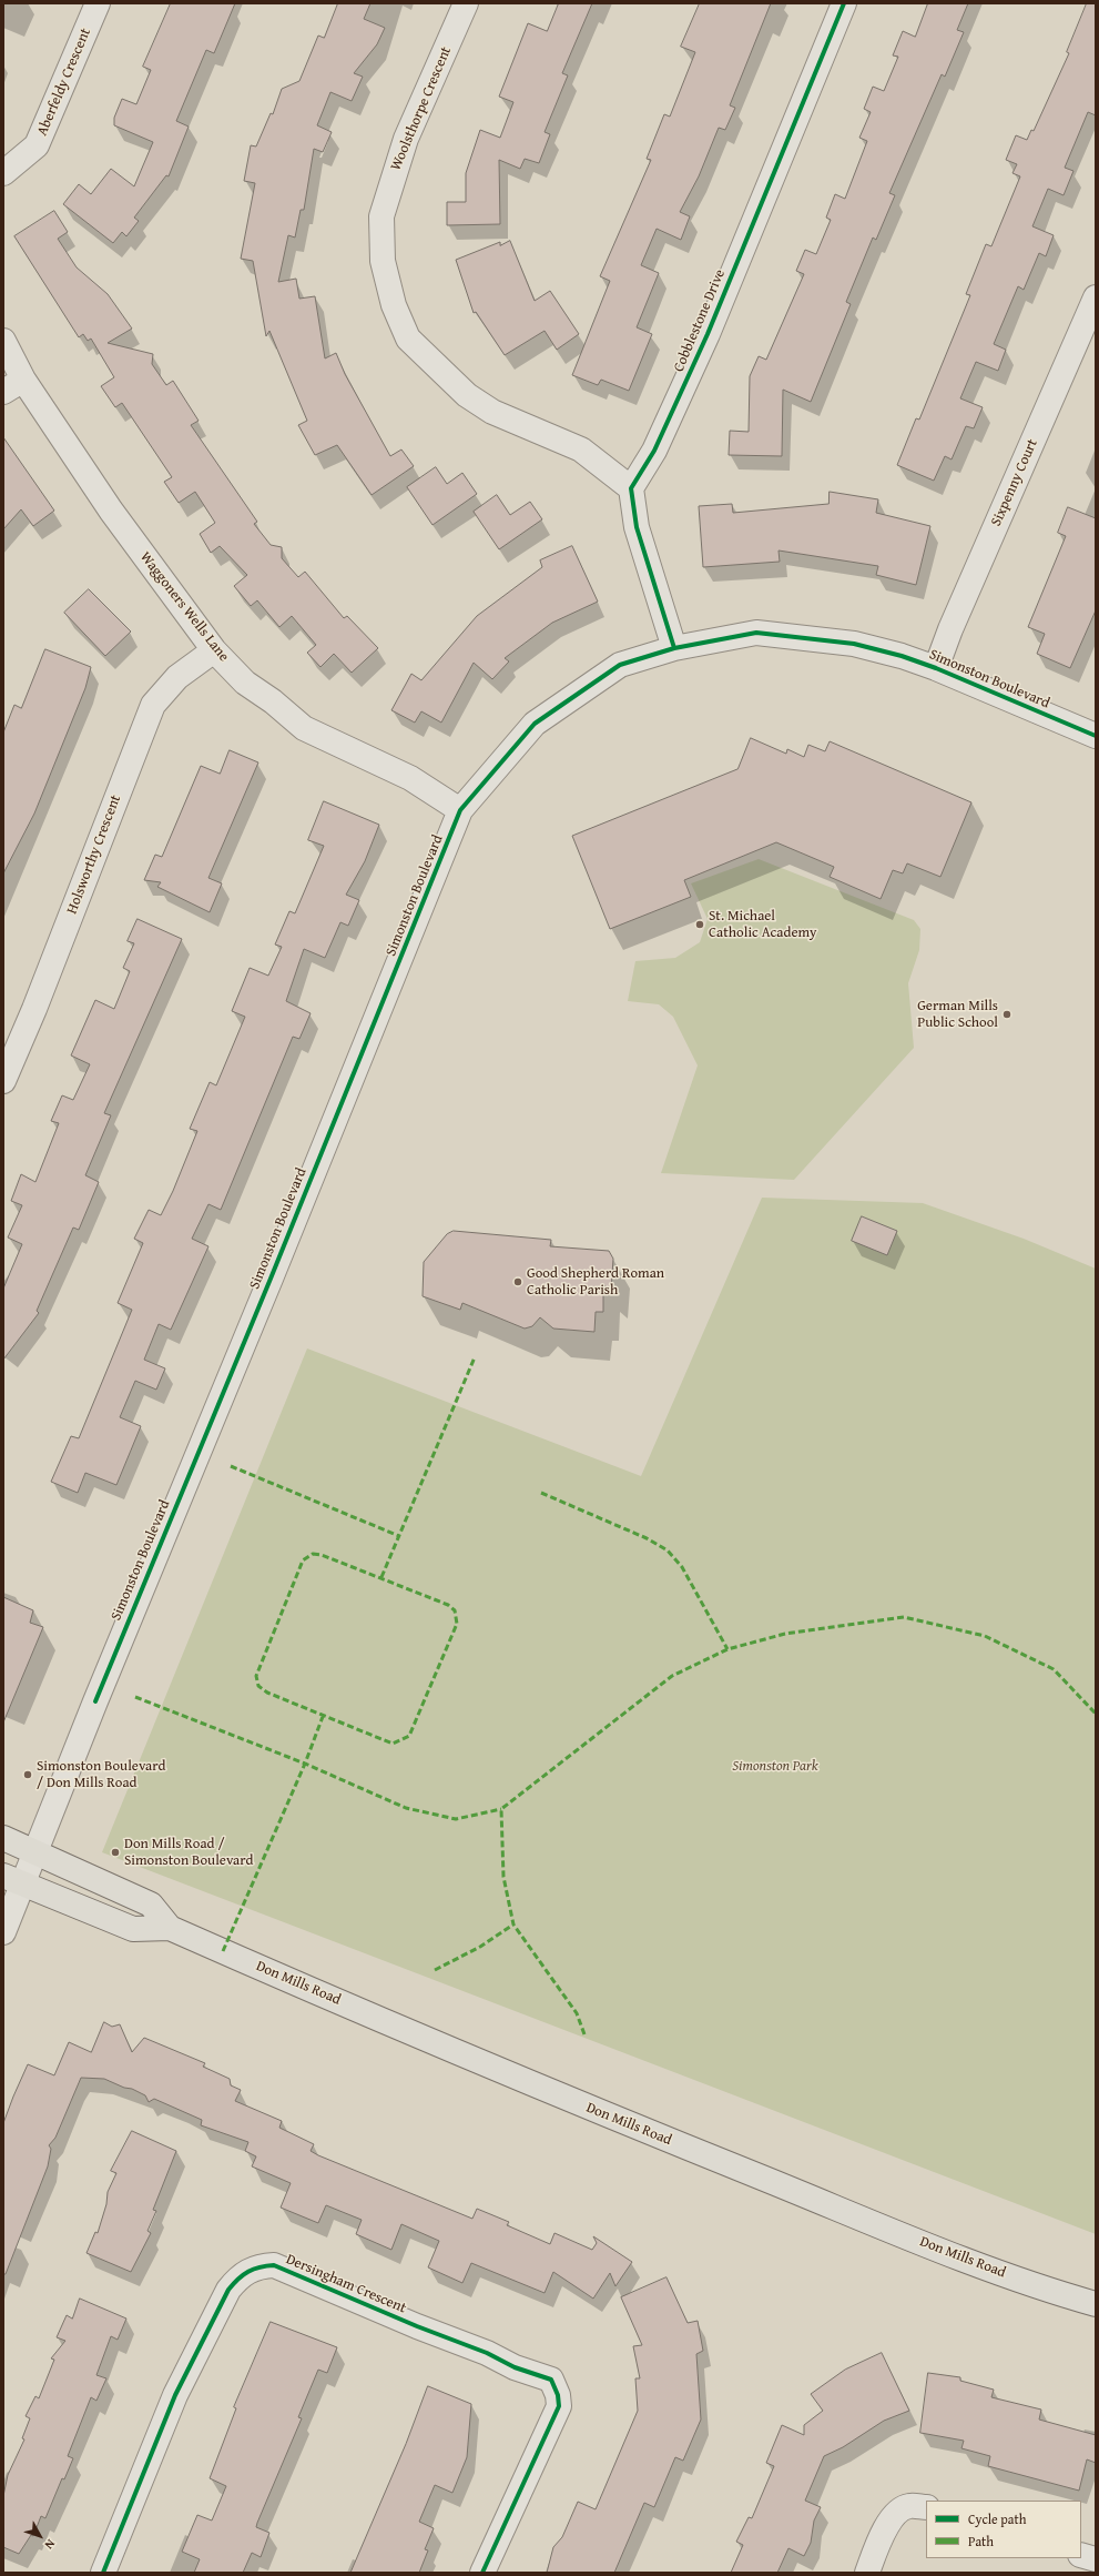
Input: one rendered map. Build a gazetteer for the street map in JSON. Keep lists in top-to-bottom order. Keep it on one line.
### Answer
{"streets":{"main road":["Don Mills Road"],"street":["Aberfeldy Crescent","Woolsthorpe Crescent","Cobblestone Drive","Sixpenny Court","Waggoners Wells Lane","Simonston Boulevard","Holsworthy Crescent","Dersingham Crescent"]},"crossings":[["Woolsthorpe Crescent","Cobblestone Drive"],["Sixpenny Court","Simonston Boulevard"],["Waggoners Wells Lane","Simonston Boulevard"],["Waggoners Wells Lane","Holsworthy Crescent"],["Simonston Boulevard","Don Mills Road"]],"parks":["Simonston Park"],"places":["St. Michael Catholic Academy","German Mills Public School","Good Shepherd Roman Catholic Parish","Simonston Boulevard / Don Mills Road","Don Mills Road / Simonston Boulevard"],"legend":["Cycle path","Path"],"north":"bottom right"}
